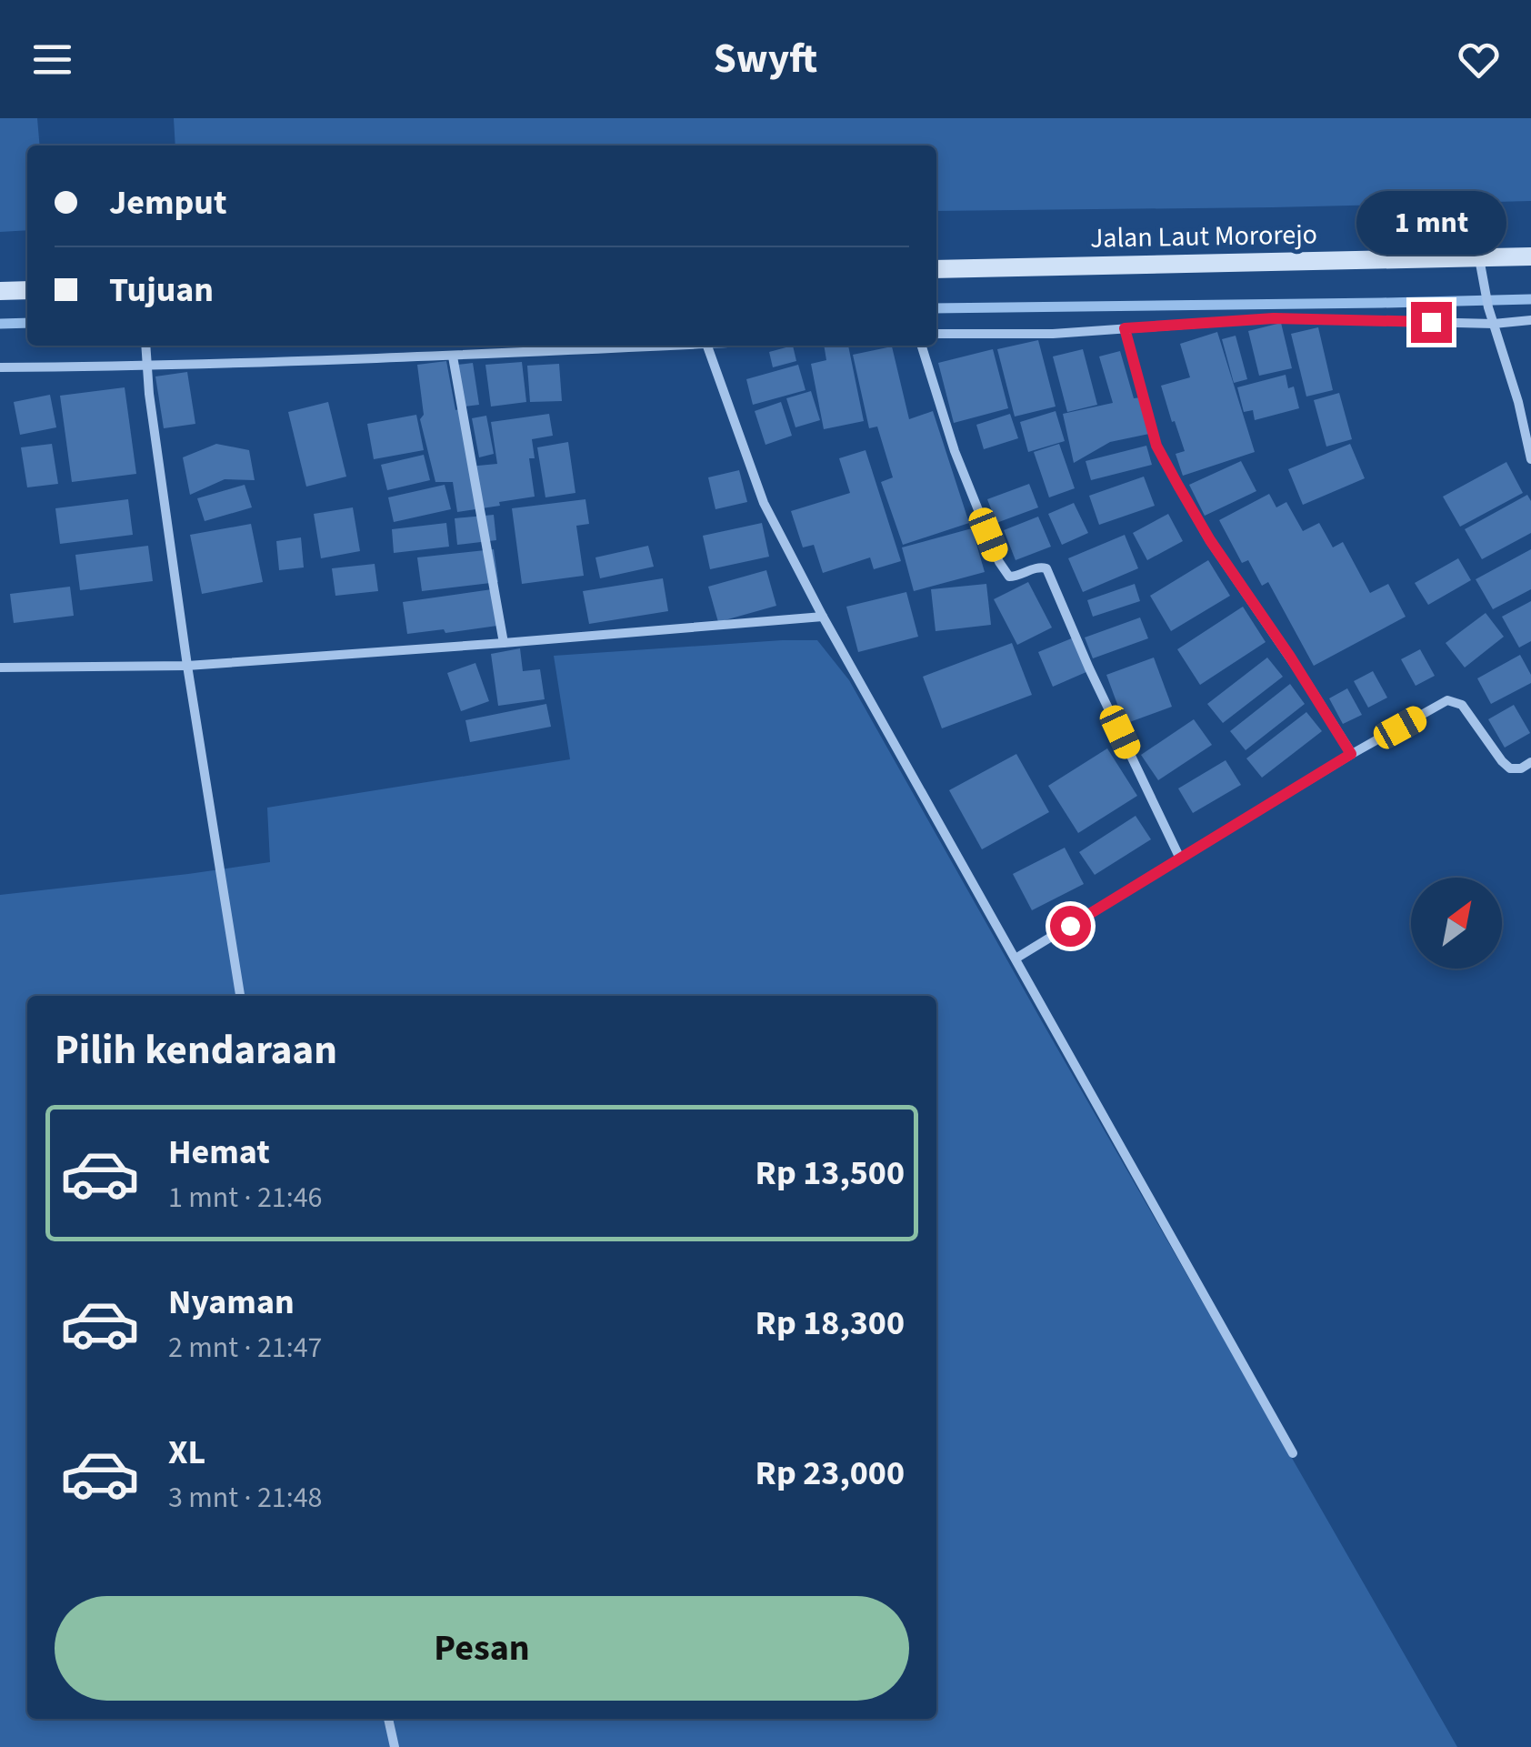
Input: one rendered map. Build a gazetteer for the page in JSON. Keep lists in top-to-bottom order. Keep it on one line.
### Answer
{"streets":{"street":["Jalan Laut Mororejo"]},"north":"top right","page":{"header":"Swyft","banner":["Jemput","Tujuan"],"bubble":"1 mnt","heading":"Pilih kendaraan","list":[{"name":"Hemat","note":"1 mnt · 21:46","value":"Rp 13,500"},{"name":"Nyaman","note":"2 mnt · 21:47","value":"Rp 18,300"},{"name":"XL","note":"3 mnt · 21:48","value":"Rp 23,000"}],"buttons":"Pesan"}}
